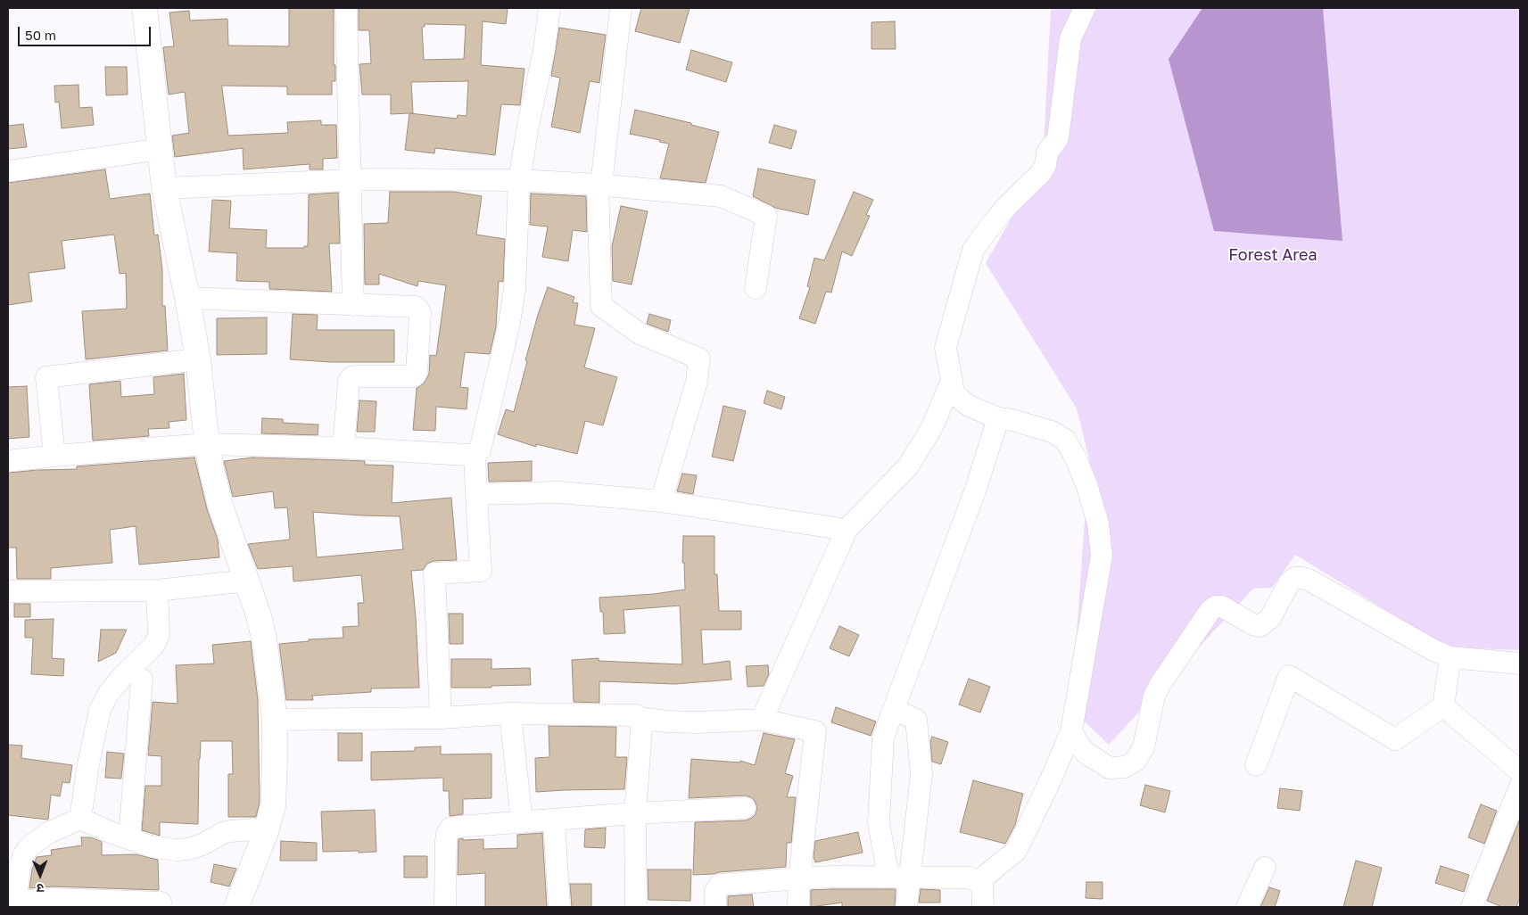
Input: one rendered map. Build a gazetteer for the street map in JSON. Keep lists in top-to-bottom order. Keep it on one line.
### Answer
{"parks":["Forest Area"],"scale_bar":"50 m","north":"bottom"}
